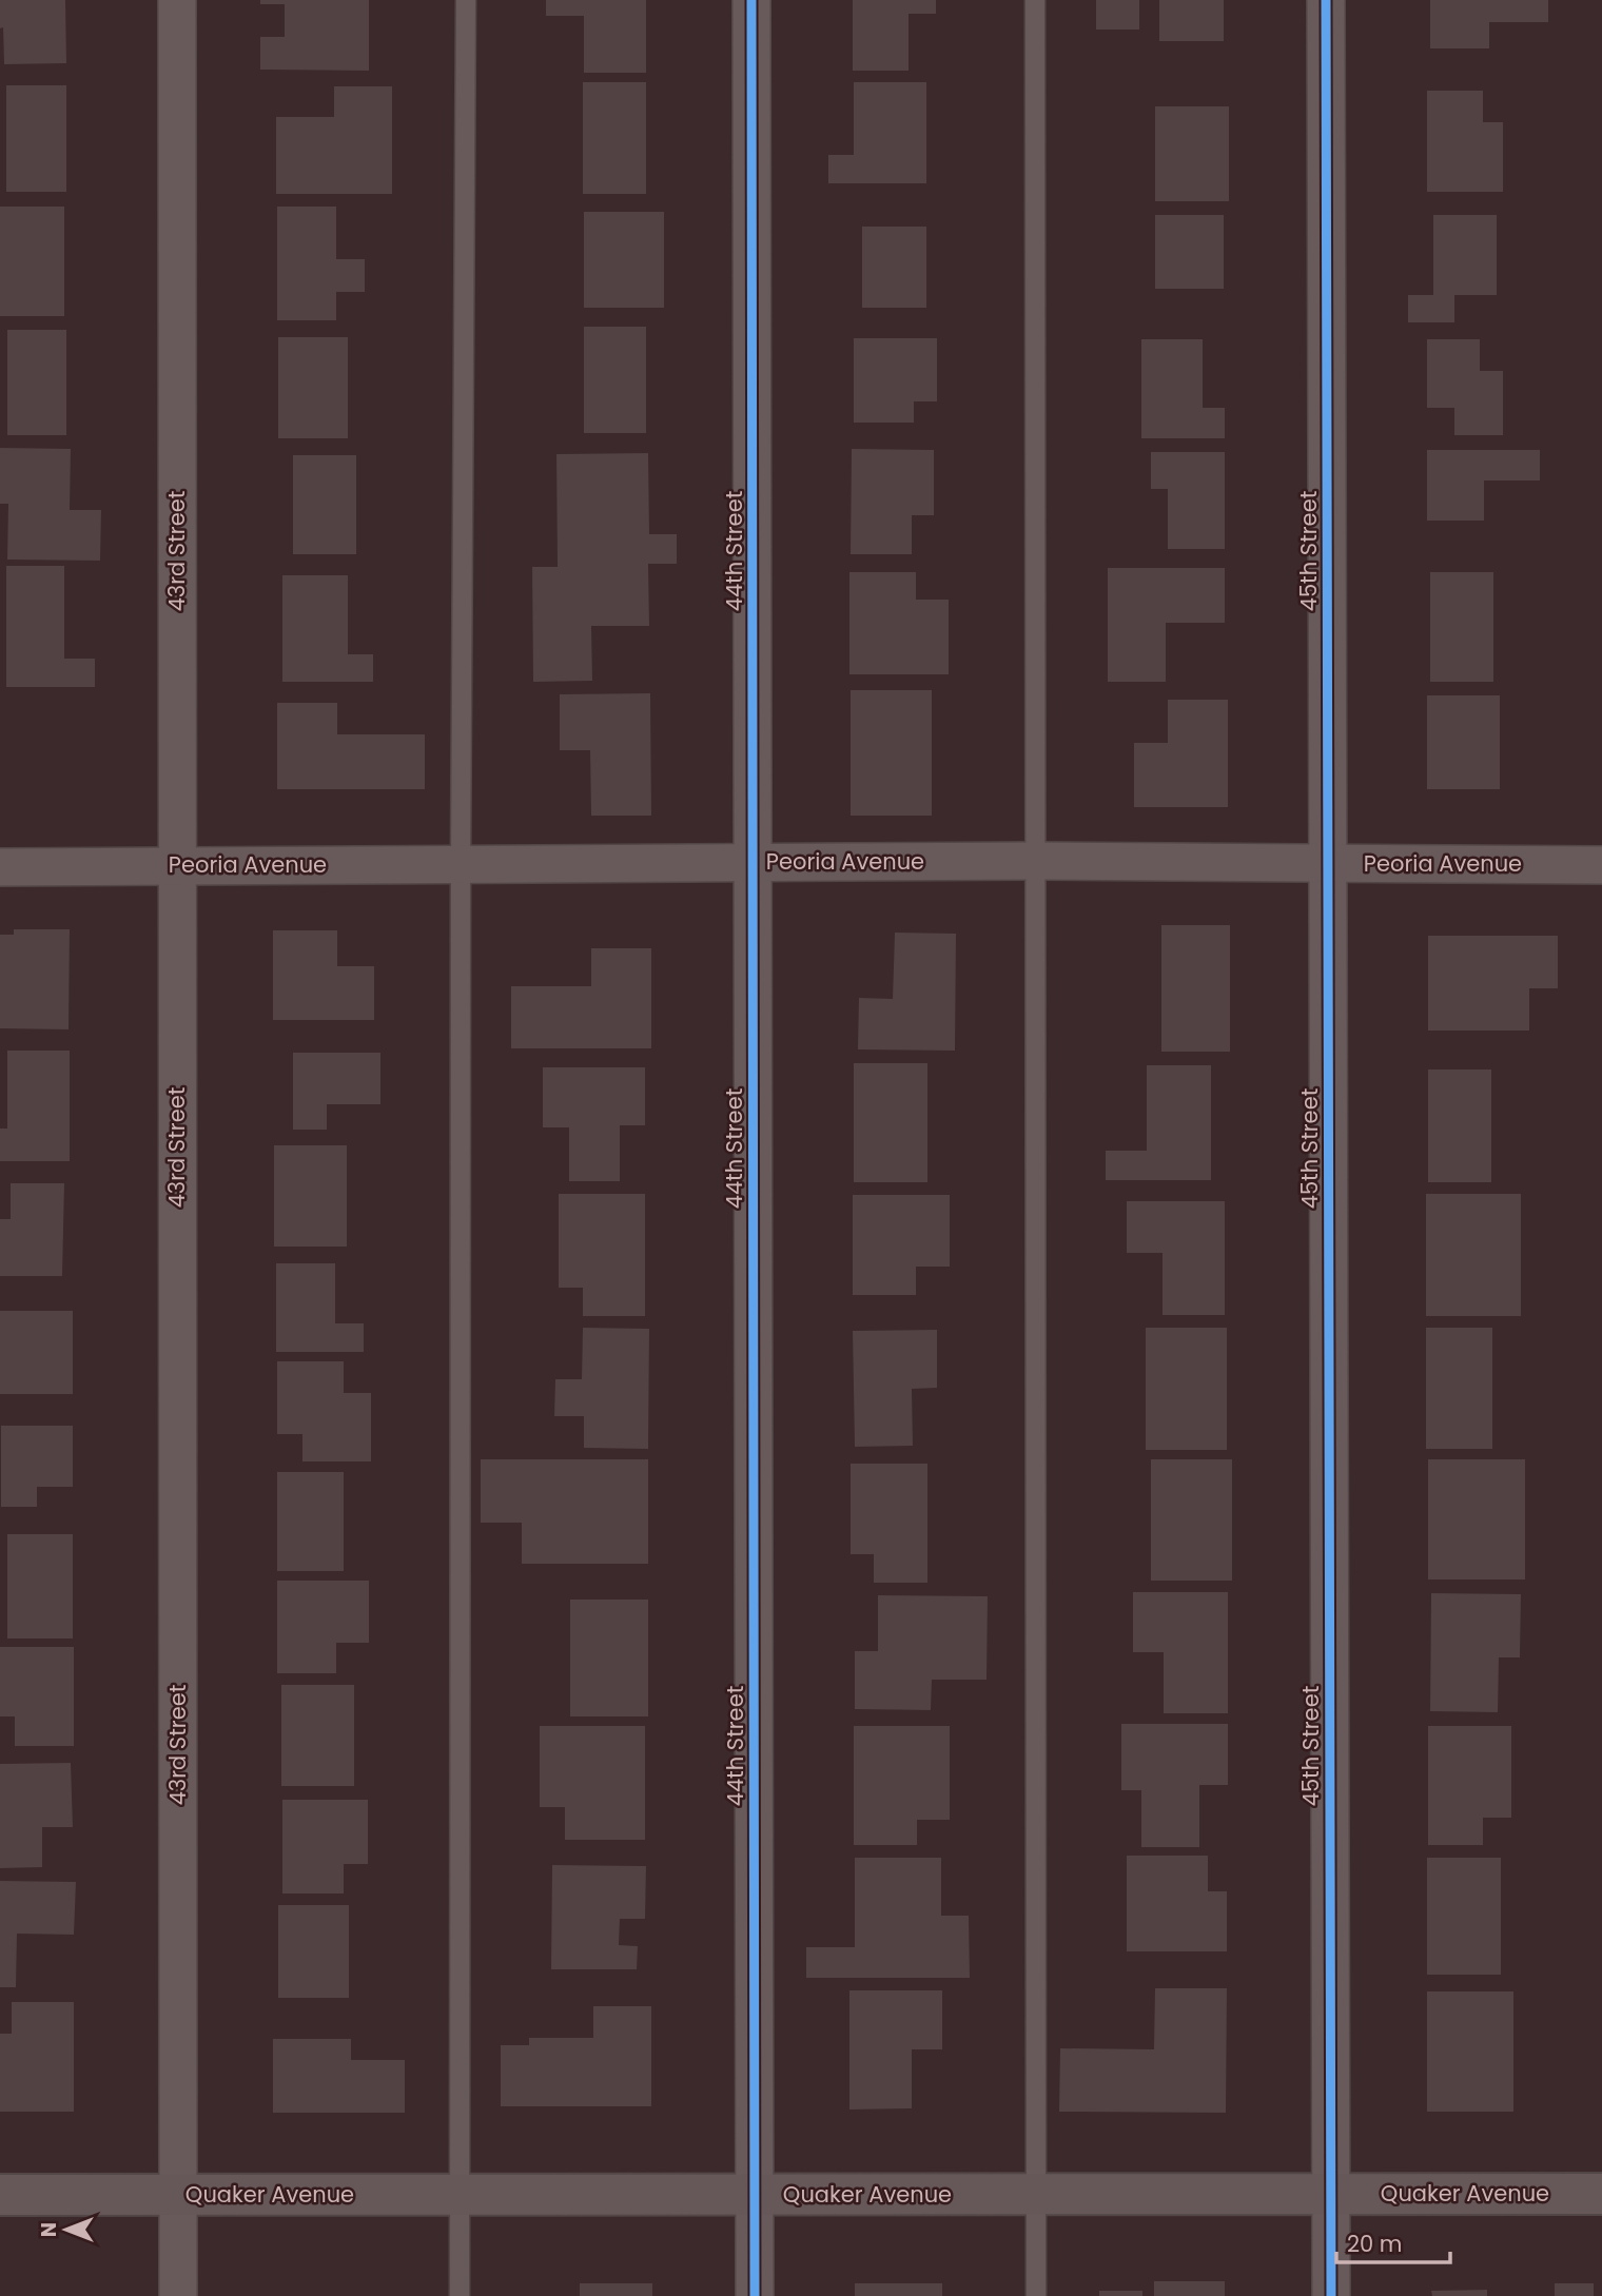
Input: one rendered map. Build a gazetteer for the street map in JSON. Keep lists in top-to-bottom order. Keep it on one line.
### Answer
{"streets":{"main road":["Quaker Avenue"],"street":["43rd Street","44th Street","45th Street","Peoria Avenue"]},"crossings":[["43rd Street","Peoria Avenue"],["43rd Street","Quaker Avenue"],["44th Street","Peoria Avenue"],["44th Street","Quaker Avenue"],["45th Street","Peoria Avenue"],["45th Street","Quaker Avenue"]],"scale_bar":"20 m","north":"left"}
